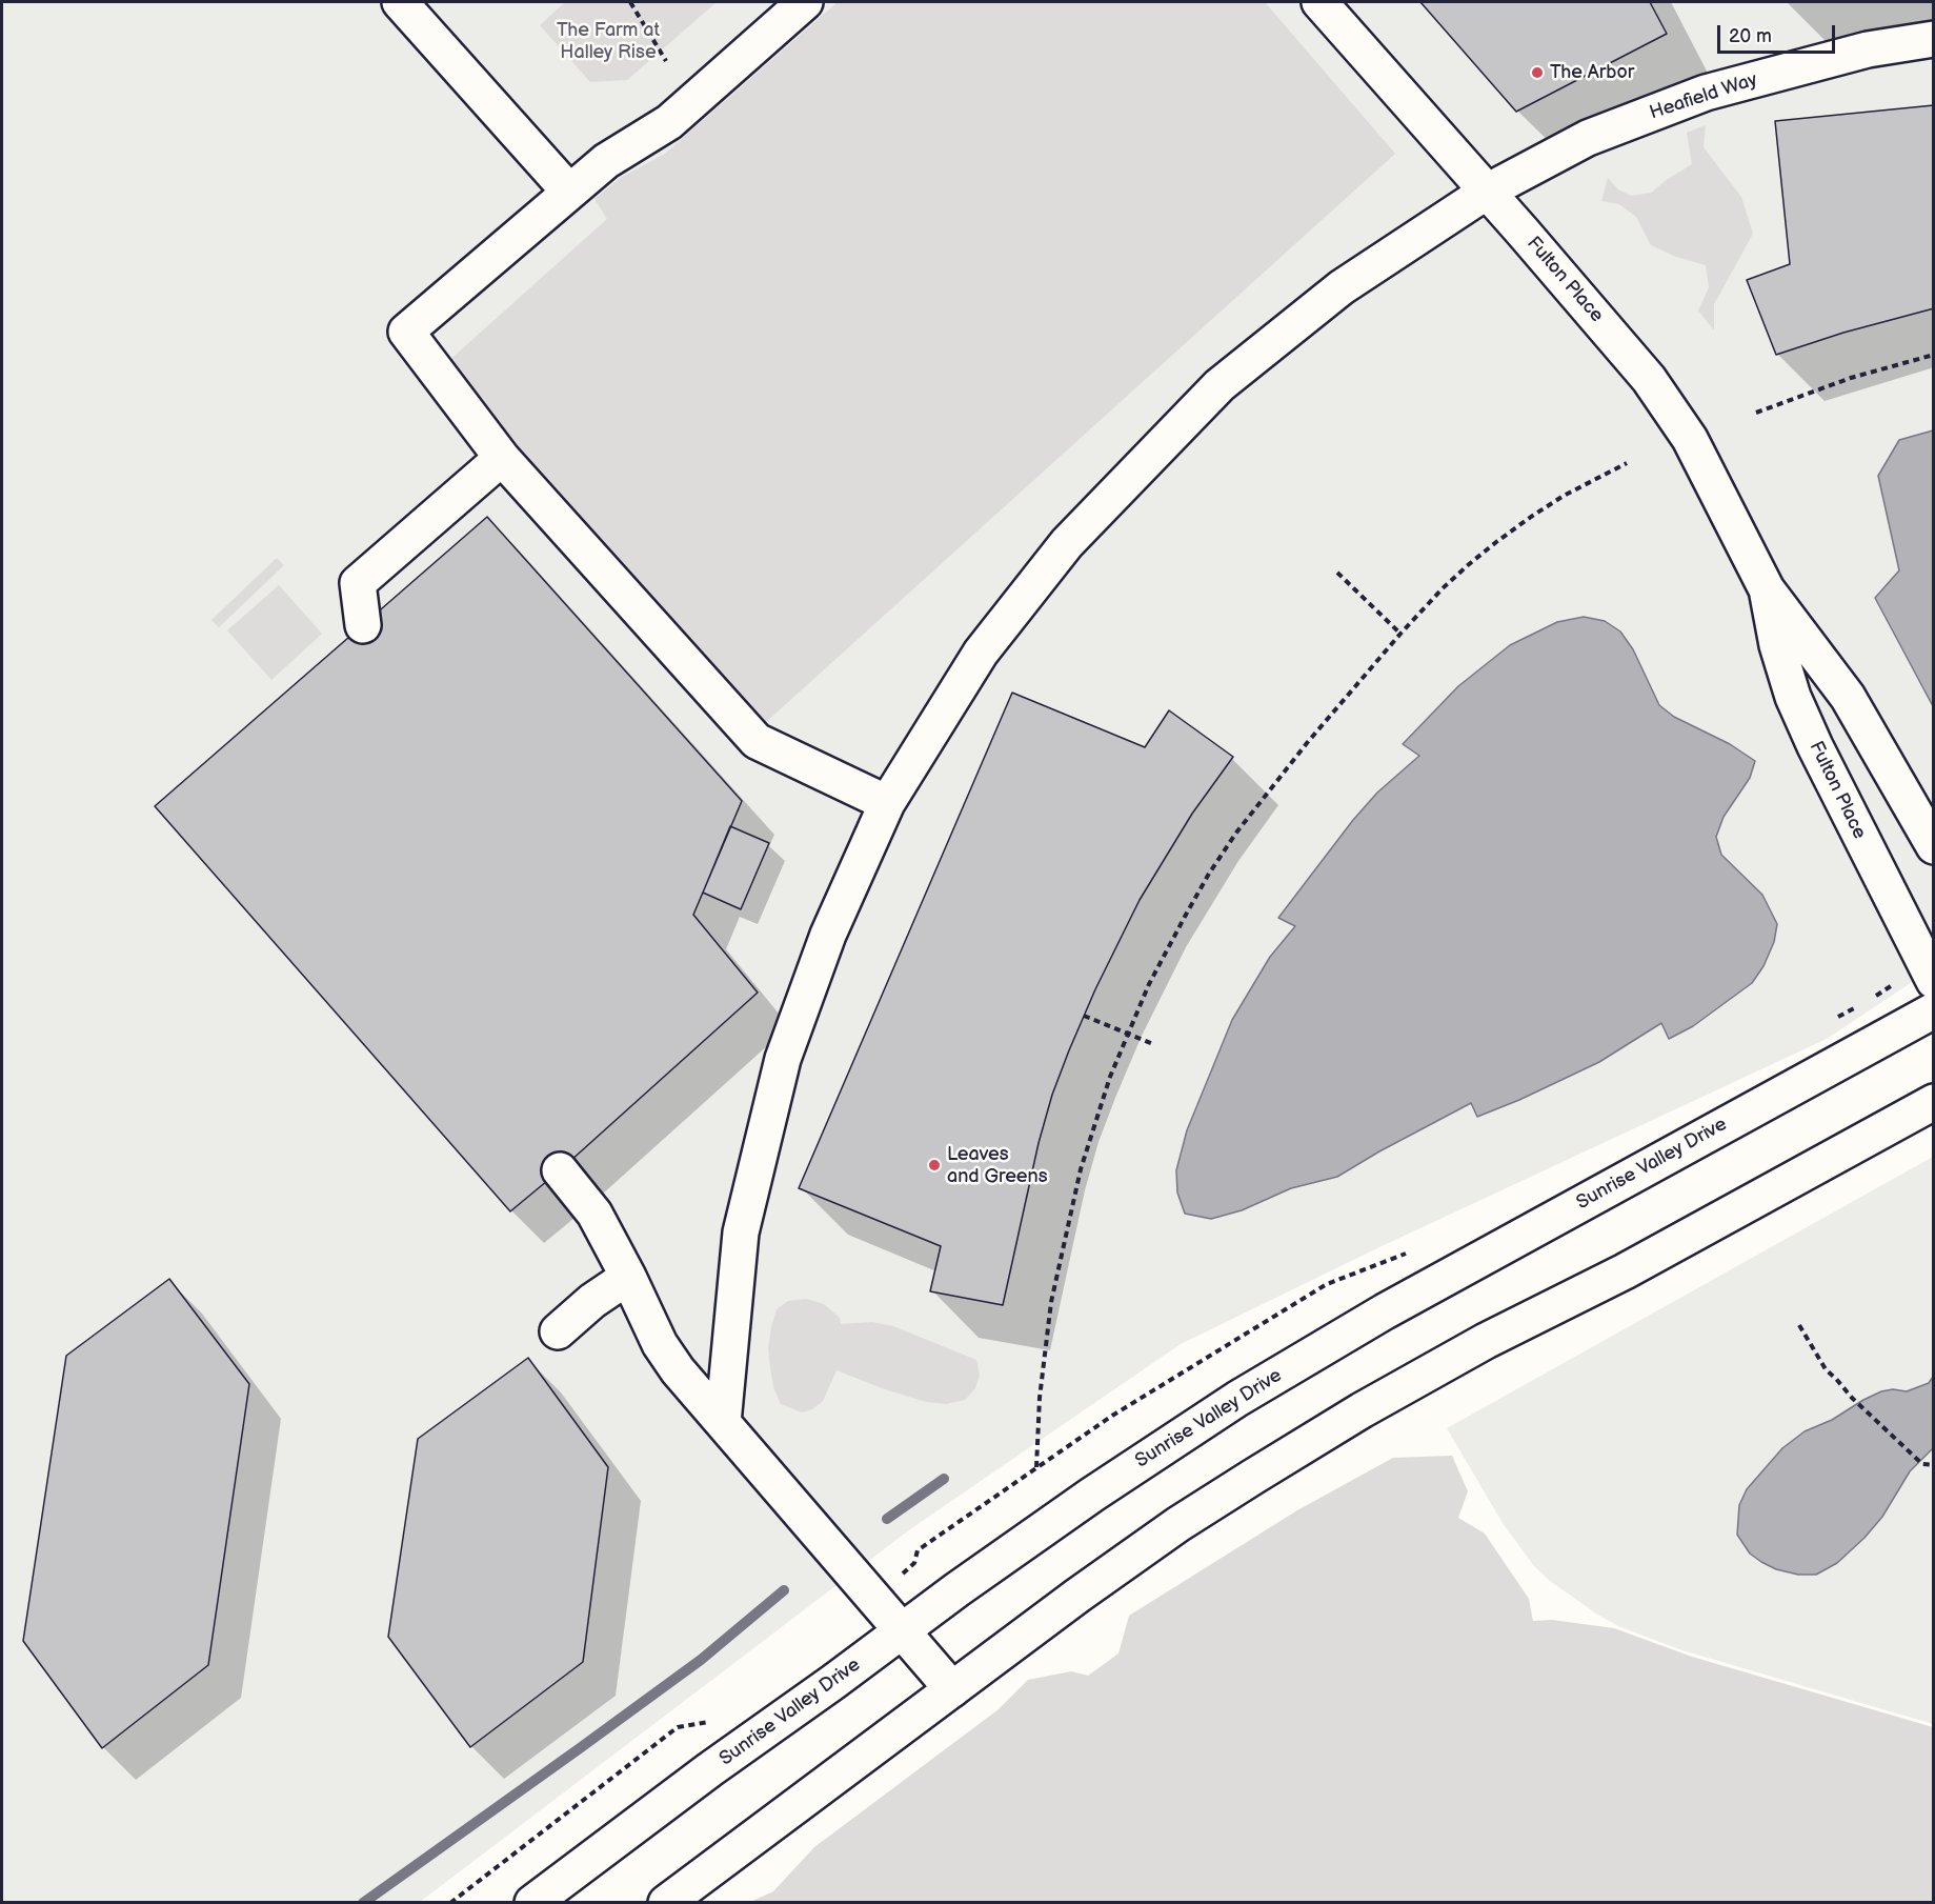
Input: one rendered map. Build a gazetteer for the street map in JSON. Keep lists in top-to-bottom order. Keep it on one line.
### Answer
{"streets":{"main road":["Heafield Way","Fulton Place","Sunrise Valley Drive"]},"crossings":[["Heafield Way","Fulton Place"]],"parks":["The Farm at Halley Rise"],"places":["The Arbor","Leaves and Greens"],"scale_bar":"20 m"}
